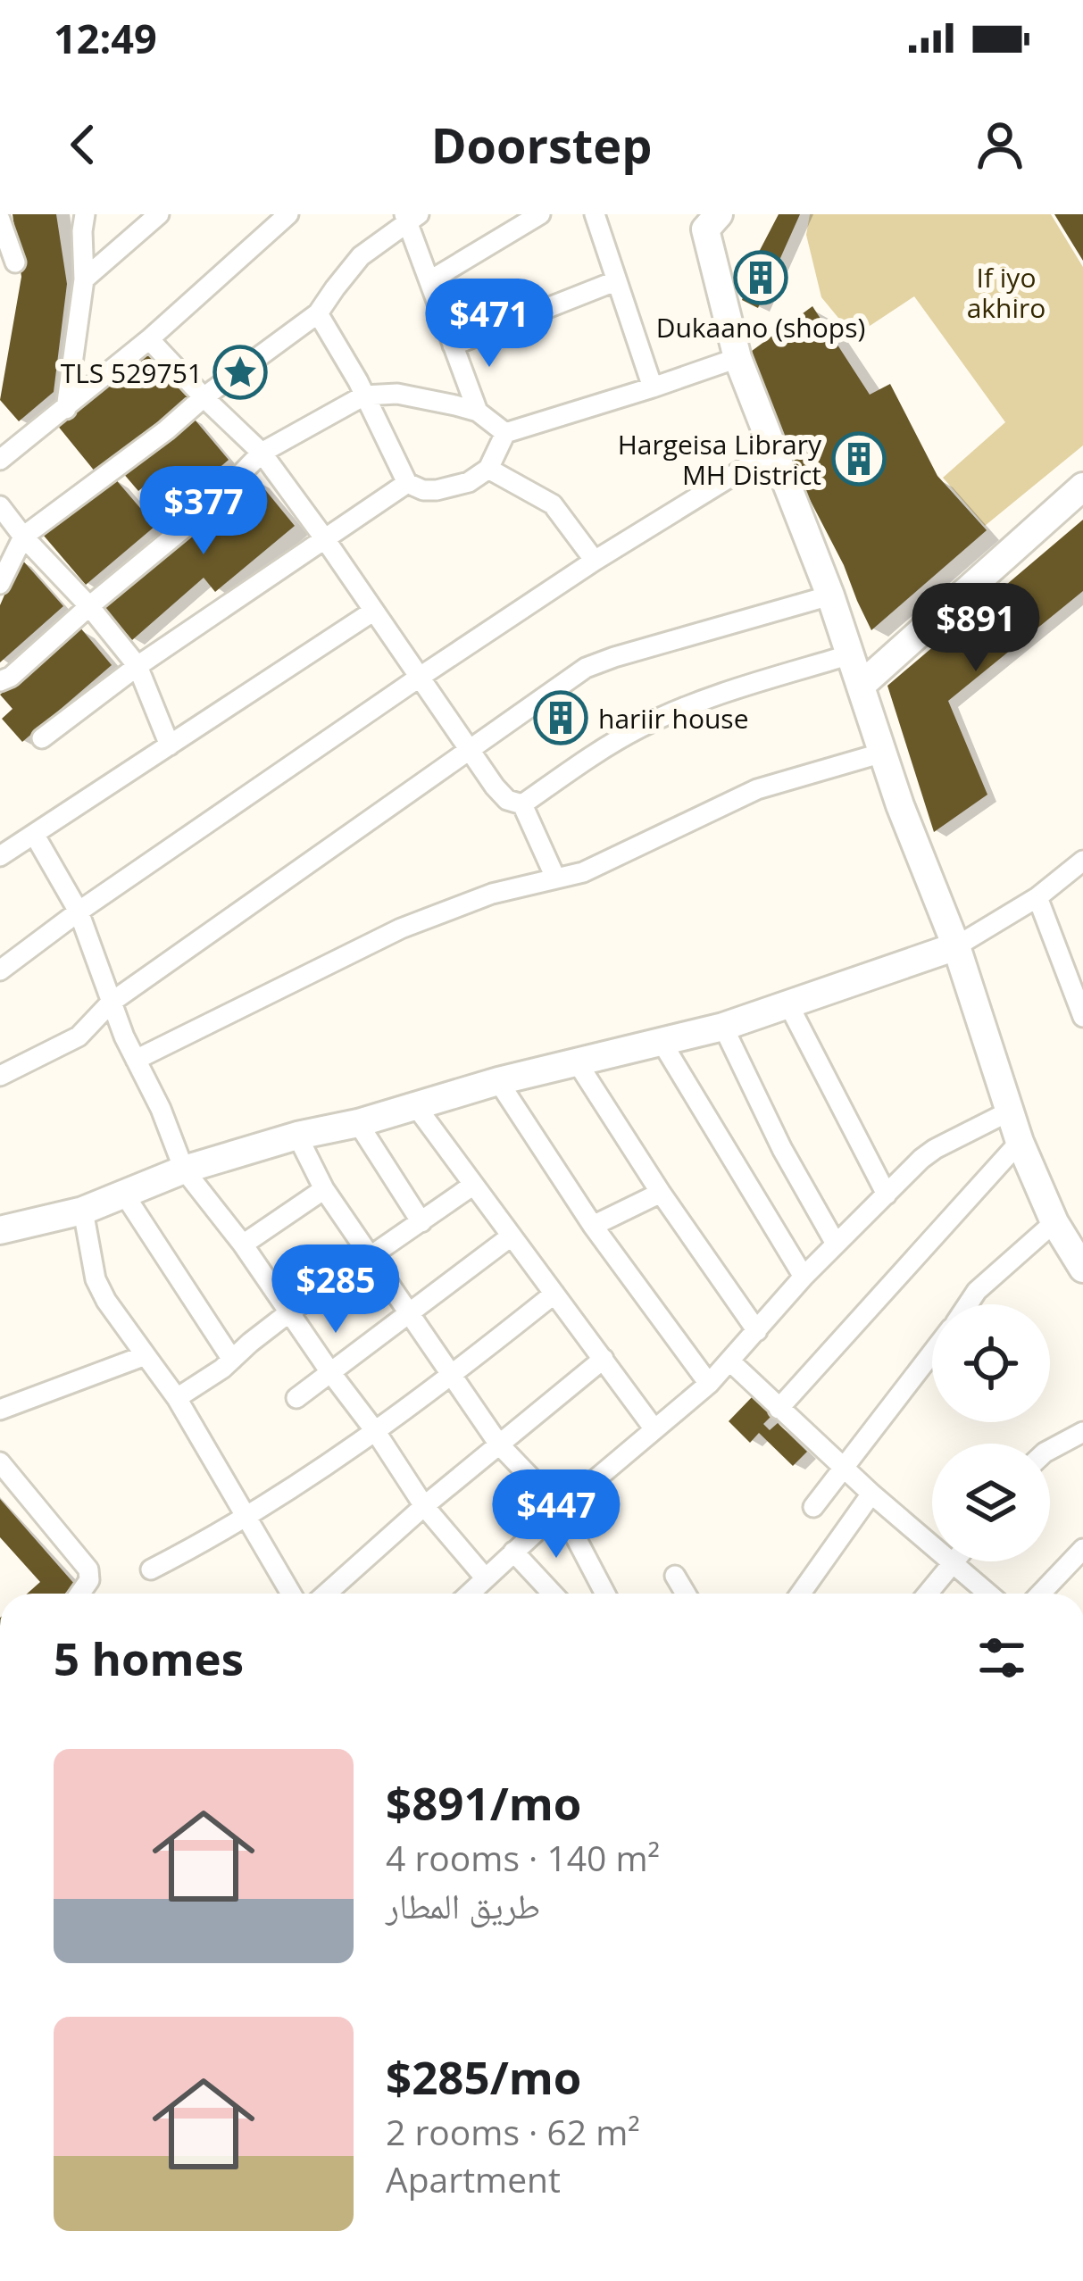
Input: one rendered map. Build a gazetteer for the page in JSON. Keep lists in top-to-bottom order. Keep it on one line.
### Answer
{"parks":["If iyo akhiro"],"places":{"building":["Dukaano (shops)","Hargeisa Library MH District","hariir house"],"place":["TLS 529751"]},"page":{"status":"12:49","header":"Doorstep","price":["$471","$377","$891","$285","$447"],"heading":"5 homes","list":[{"name":"$891/mo","note":"4 rooms · 140 m² · طريق المطار"},{"name":"$285/mo","note":"2 rooms · 62 m² · Apartment"}]}}
